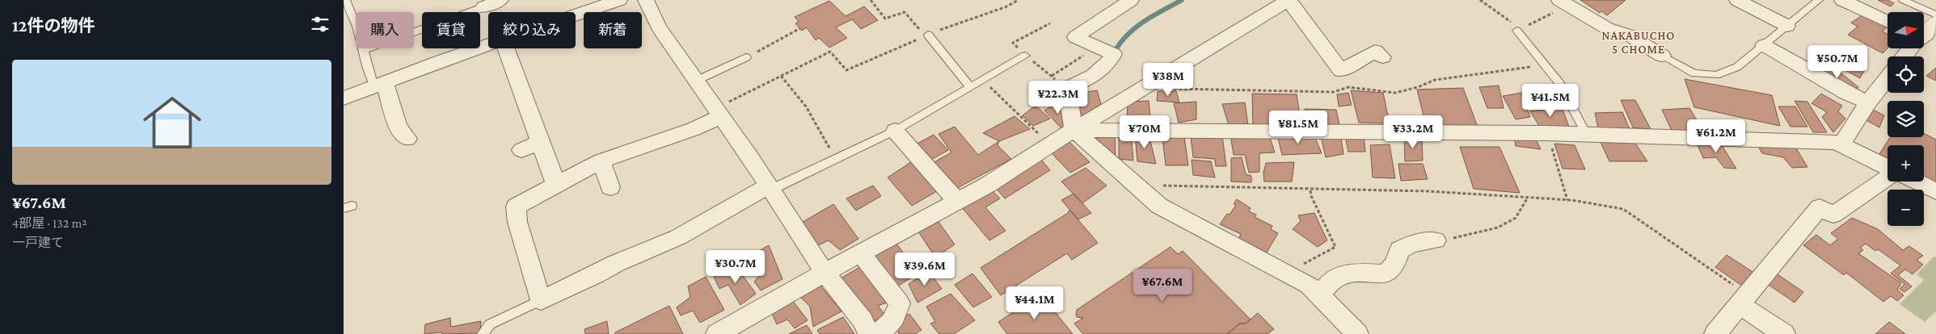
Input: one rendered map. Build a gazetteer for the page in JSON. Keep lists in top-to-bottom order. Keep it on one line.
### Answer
{"districts":["NAKABUCHO 5 CHOME"],"north":"right","page":{"heading":"12件の物件","map_buttons":["+","−"],"chip":["購入","賃貸","絞り込み","新着"],"price":["¥50.7M","¥38M","¥22.3M","¥41.5M","¥81.5M","¥70M","¥33.2M","¥61.2M","¥30.7M","¥39.6M","¥67.6M","¥44.1M"],"list":[{"name":"¥67.6M","note":"4部屋 · 132 m² · 一戸建て"}]}}
